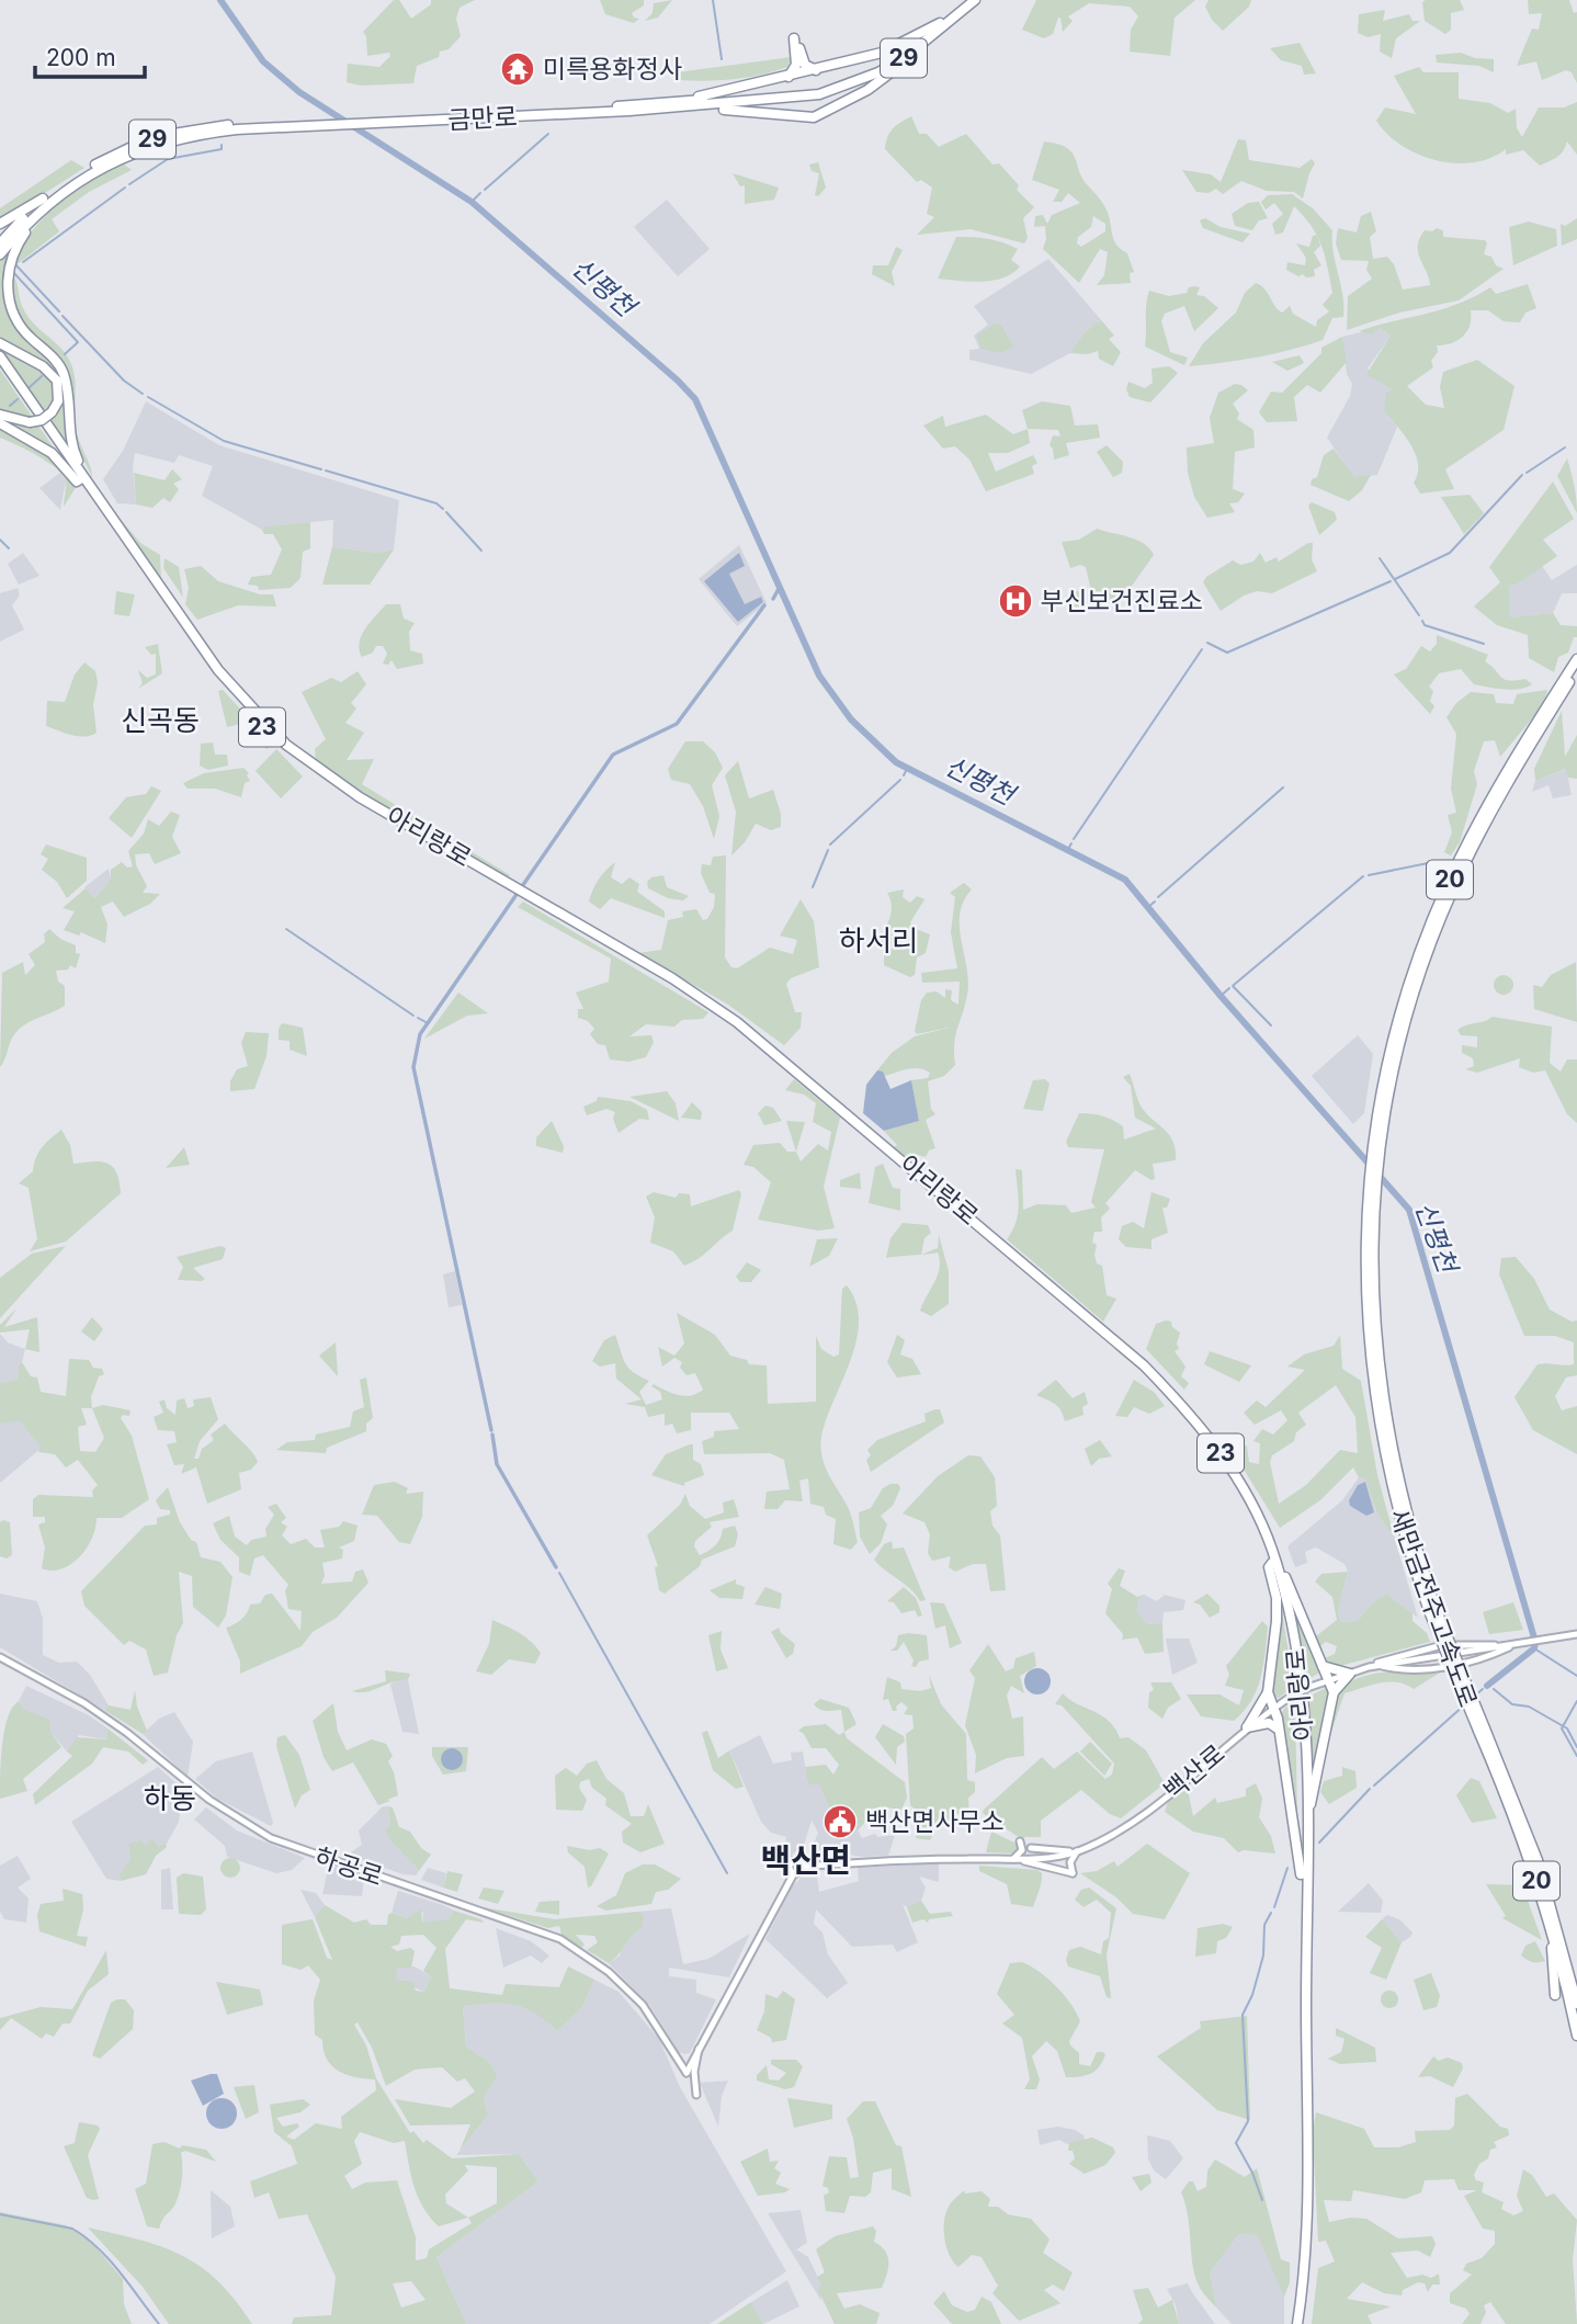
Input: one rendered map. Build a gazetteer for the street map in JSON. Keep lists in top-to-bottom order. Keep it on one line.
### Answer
{"streets":{"highway":["29","금만로","23","아리랑로","20","새만금전주고속도로"],"main road":["백산로","하공로"]},"crossings":[["29","금만로"]],"districts":["신곡동","하서리","하동","백산면"],"water":["신평천"],"places":{"temple":["미륵용화정사"],"hospital":["부신보건진료소"],"public building":["백산면사무소"]},"scale_bar":"200 m"}
